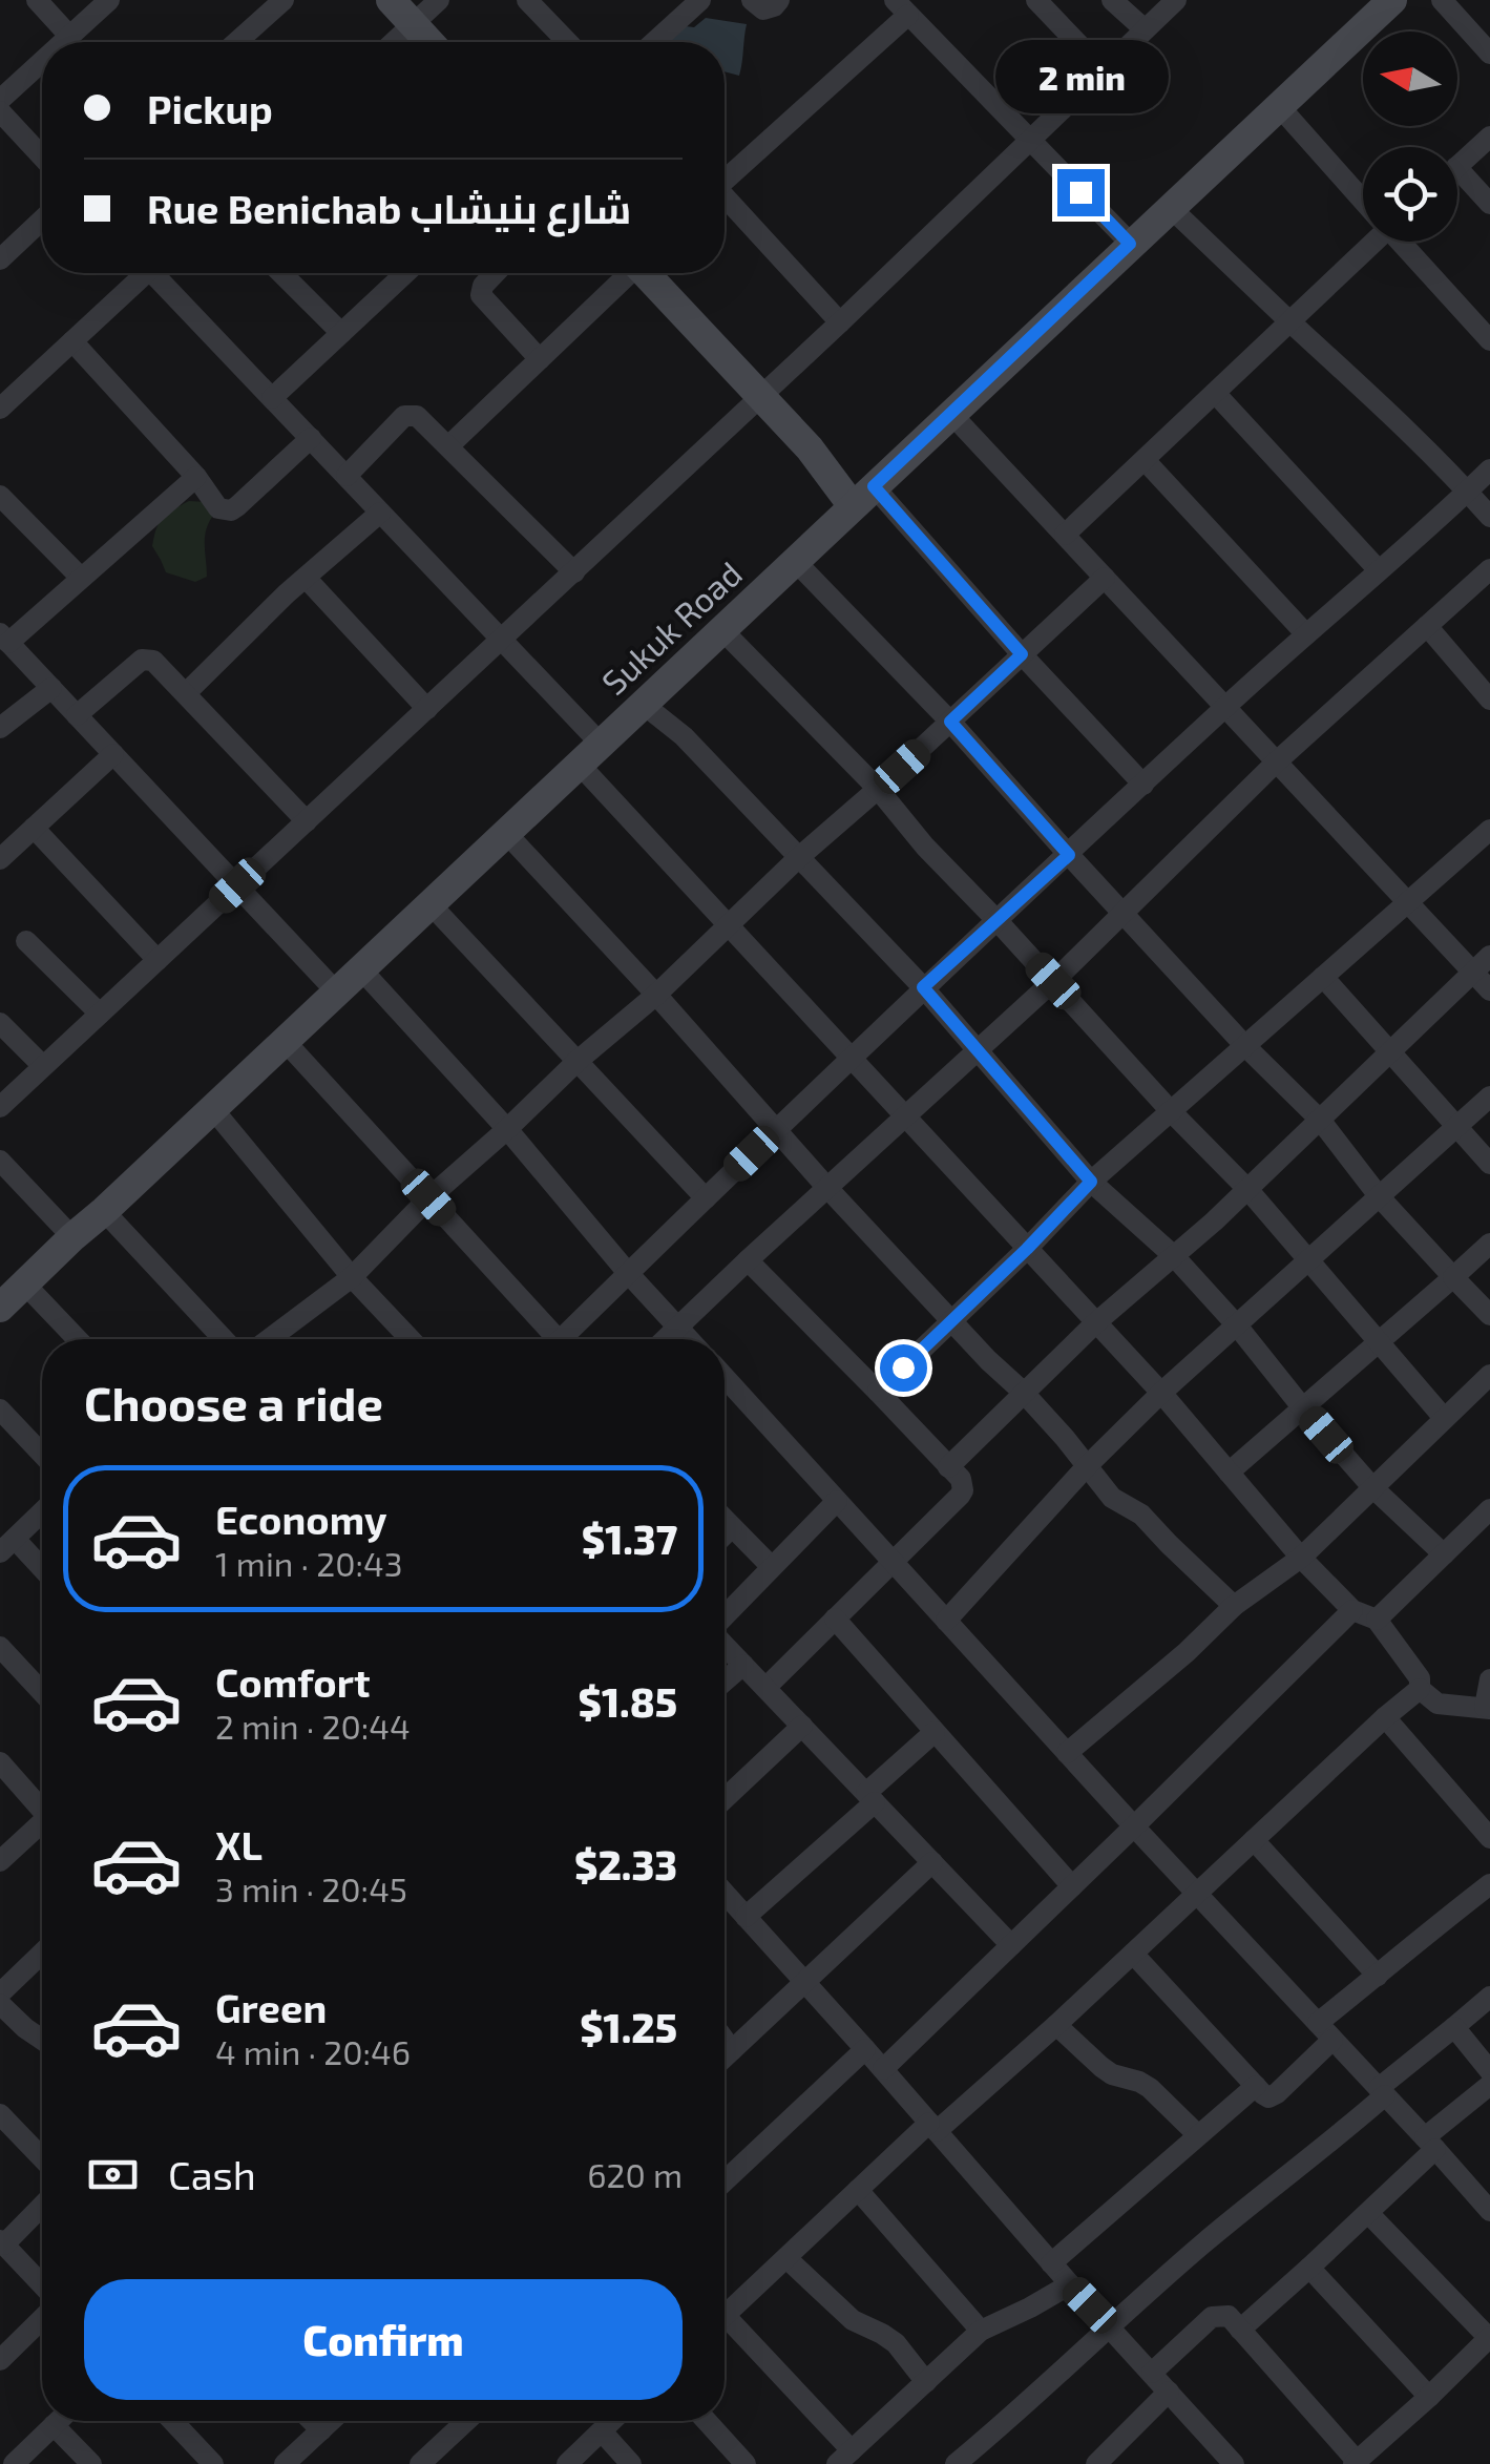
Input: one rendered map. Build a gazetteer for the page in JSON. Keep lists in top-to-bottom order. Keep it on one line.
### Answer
{"streets":{"street":["Sukuk Road"]},"north":"left","page":{"bubble":"2 min","banner":["Pickup","Rue Benichab شارع بنيشاب"],"heading":"Choose a ride","list":[{"name":"Economy","note":"1 min · 20:43","value":"$1.37"},{"name":"Comfort","note":"2 min · 20:44","value":"$1.85"},{"name":"XL","note":"3 min · 20:45","value":"$2.33"},{"name":"Green","note":"4 min · 20:46","value":"$1.25"}],"pay":["Cash","620 m"],"buttons":"Confirm"}}
